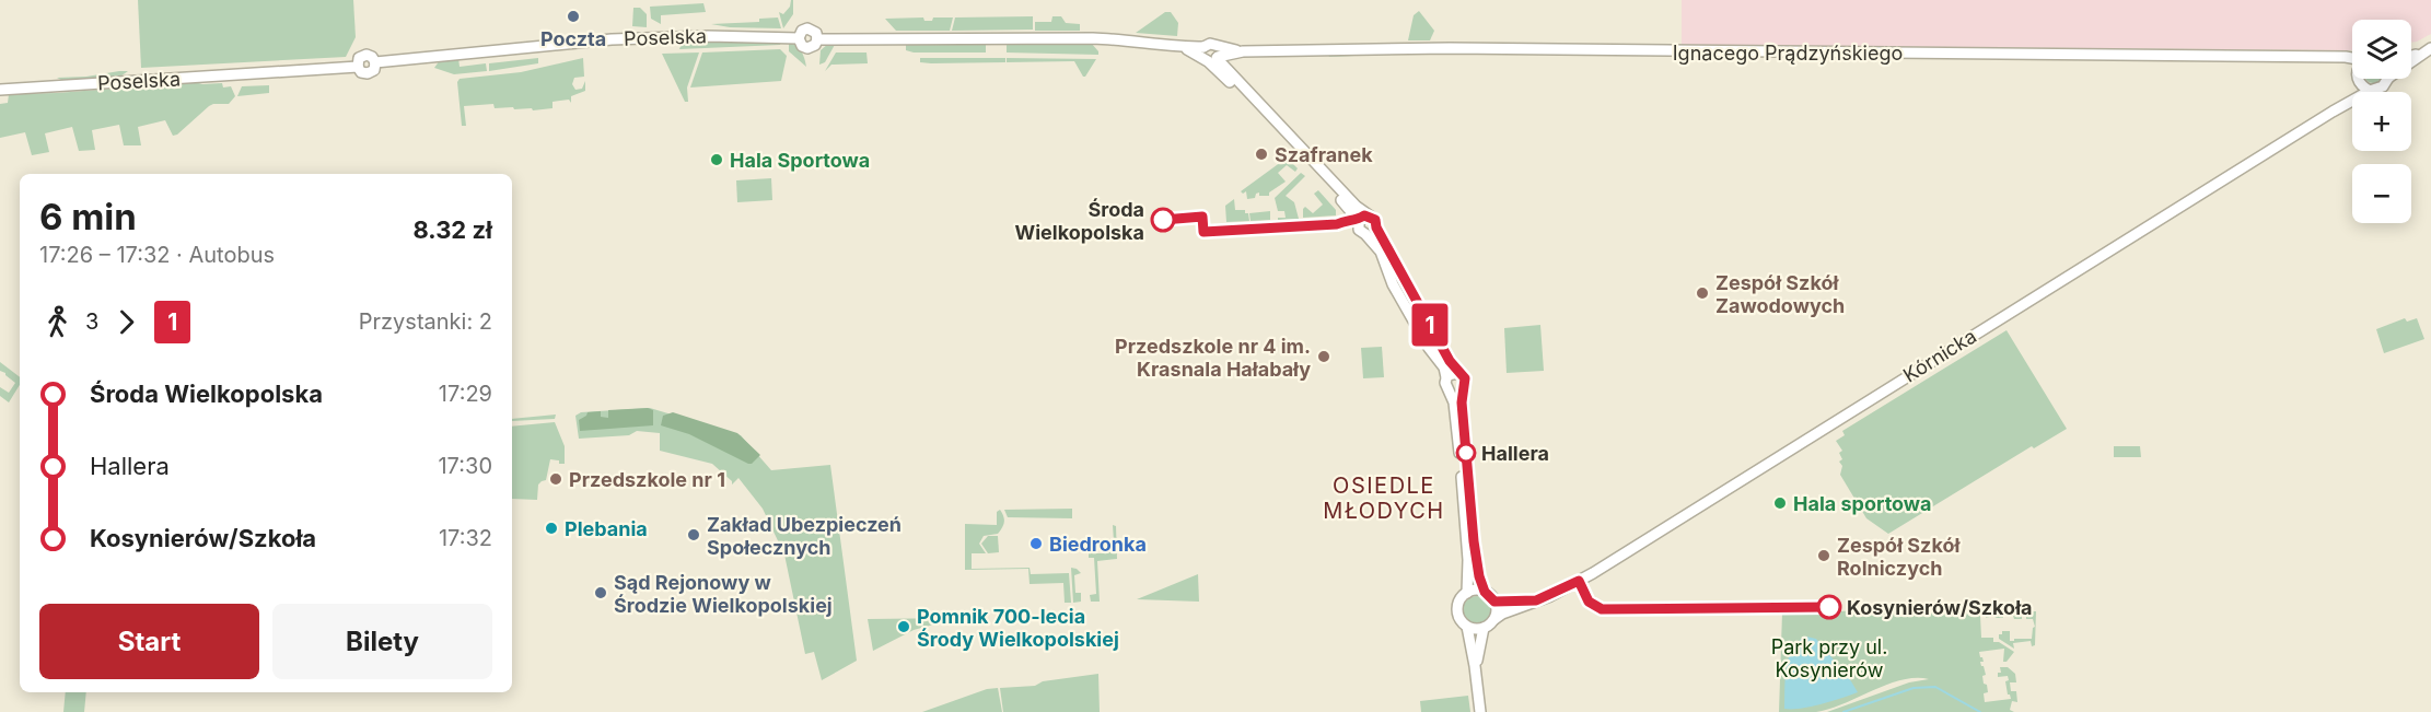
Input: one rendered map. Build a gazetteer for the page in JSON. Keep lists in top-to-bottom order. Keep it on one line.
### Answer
{"streets":{"street":["Poselska","Ignacego Prądzyńskiego","Kórnicka"]},"crossings":[["Poselska","Ignacego Prądzyńskiego"]],"districts":["OSIEDLE MŁODYCH"],"parks":["Park przy ul. Kosynierów"],"places":["Poczta","Szafranek","Hala Sportowa","Środa Wielkopolska","Zespół Szkół Zawodowych","Przedszkole nr 4 im. Krasnala Hałabały","Hallera","Przedszkole nr 1","Hala sportowa","Plebania","Zakład Ubezpieczeń Społecznych","Biedronka","Zespół Szkół Rolniczych","Sąd Rejonowy w Środzie Wielkopolskiej","Kosynierów/Szkoła","Pomnik 700-lecia Środy Wielkopolskiej"],"lines":["bus line 1"],"page":{"on_map":"1","map_buttons":["+","−"],"heading":["6 min","17:26 – 17:32 · Autobus","8.32 zł"],"legs":["3","1","Przystanki: 2"],"list":[{"name":"Środa Wielkopolska","value":"17:29"},{"name":"Hallera","value":"17:30"},{"name":"Kosynierów/Szkoła","value":"17:32"}],"buttons":["Start","Bilety"]}}
